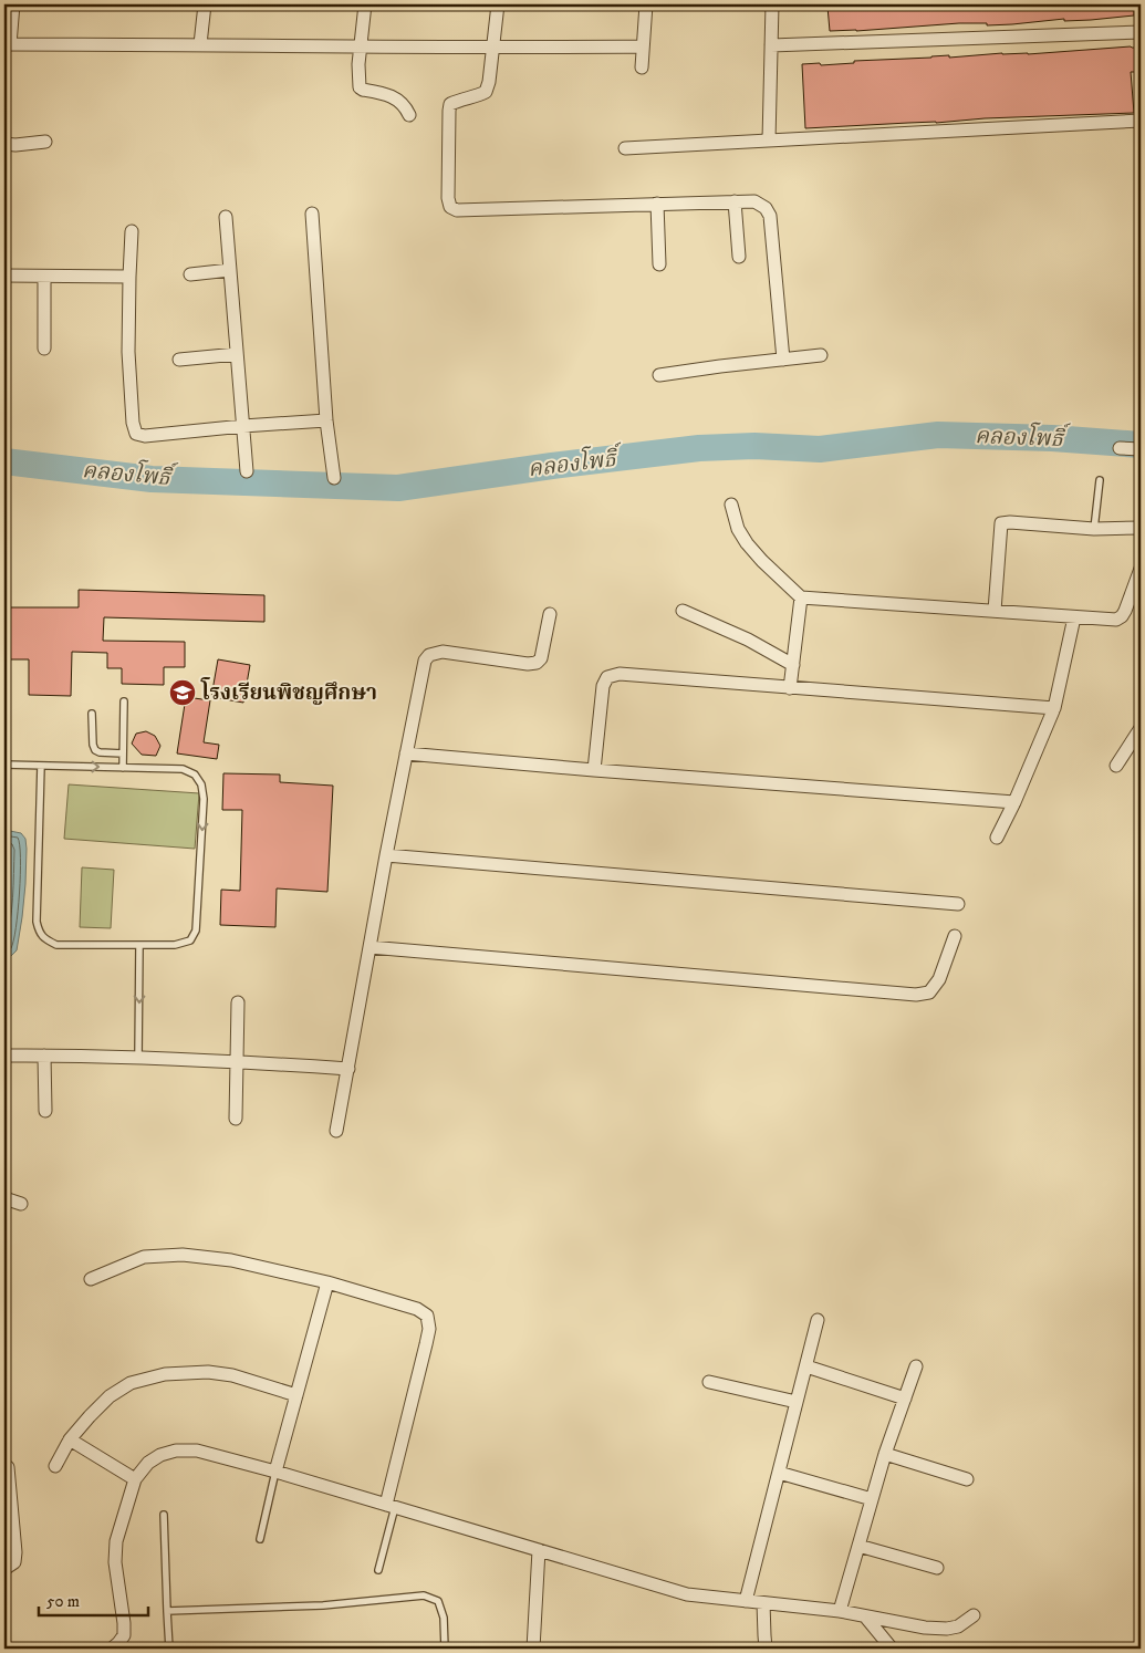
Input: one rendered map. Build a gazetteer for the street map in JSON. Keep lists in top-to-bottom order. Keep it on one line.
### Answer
{"water":["คลองโพธิ์"],"places":{"school or university":["โรงเรียนพิชญศึกษา"]},"scale_bar":"50 m"}
